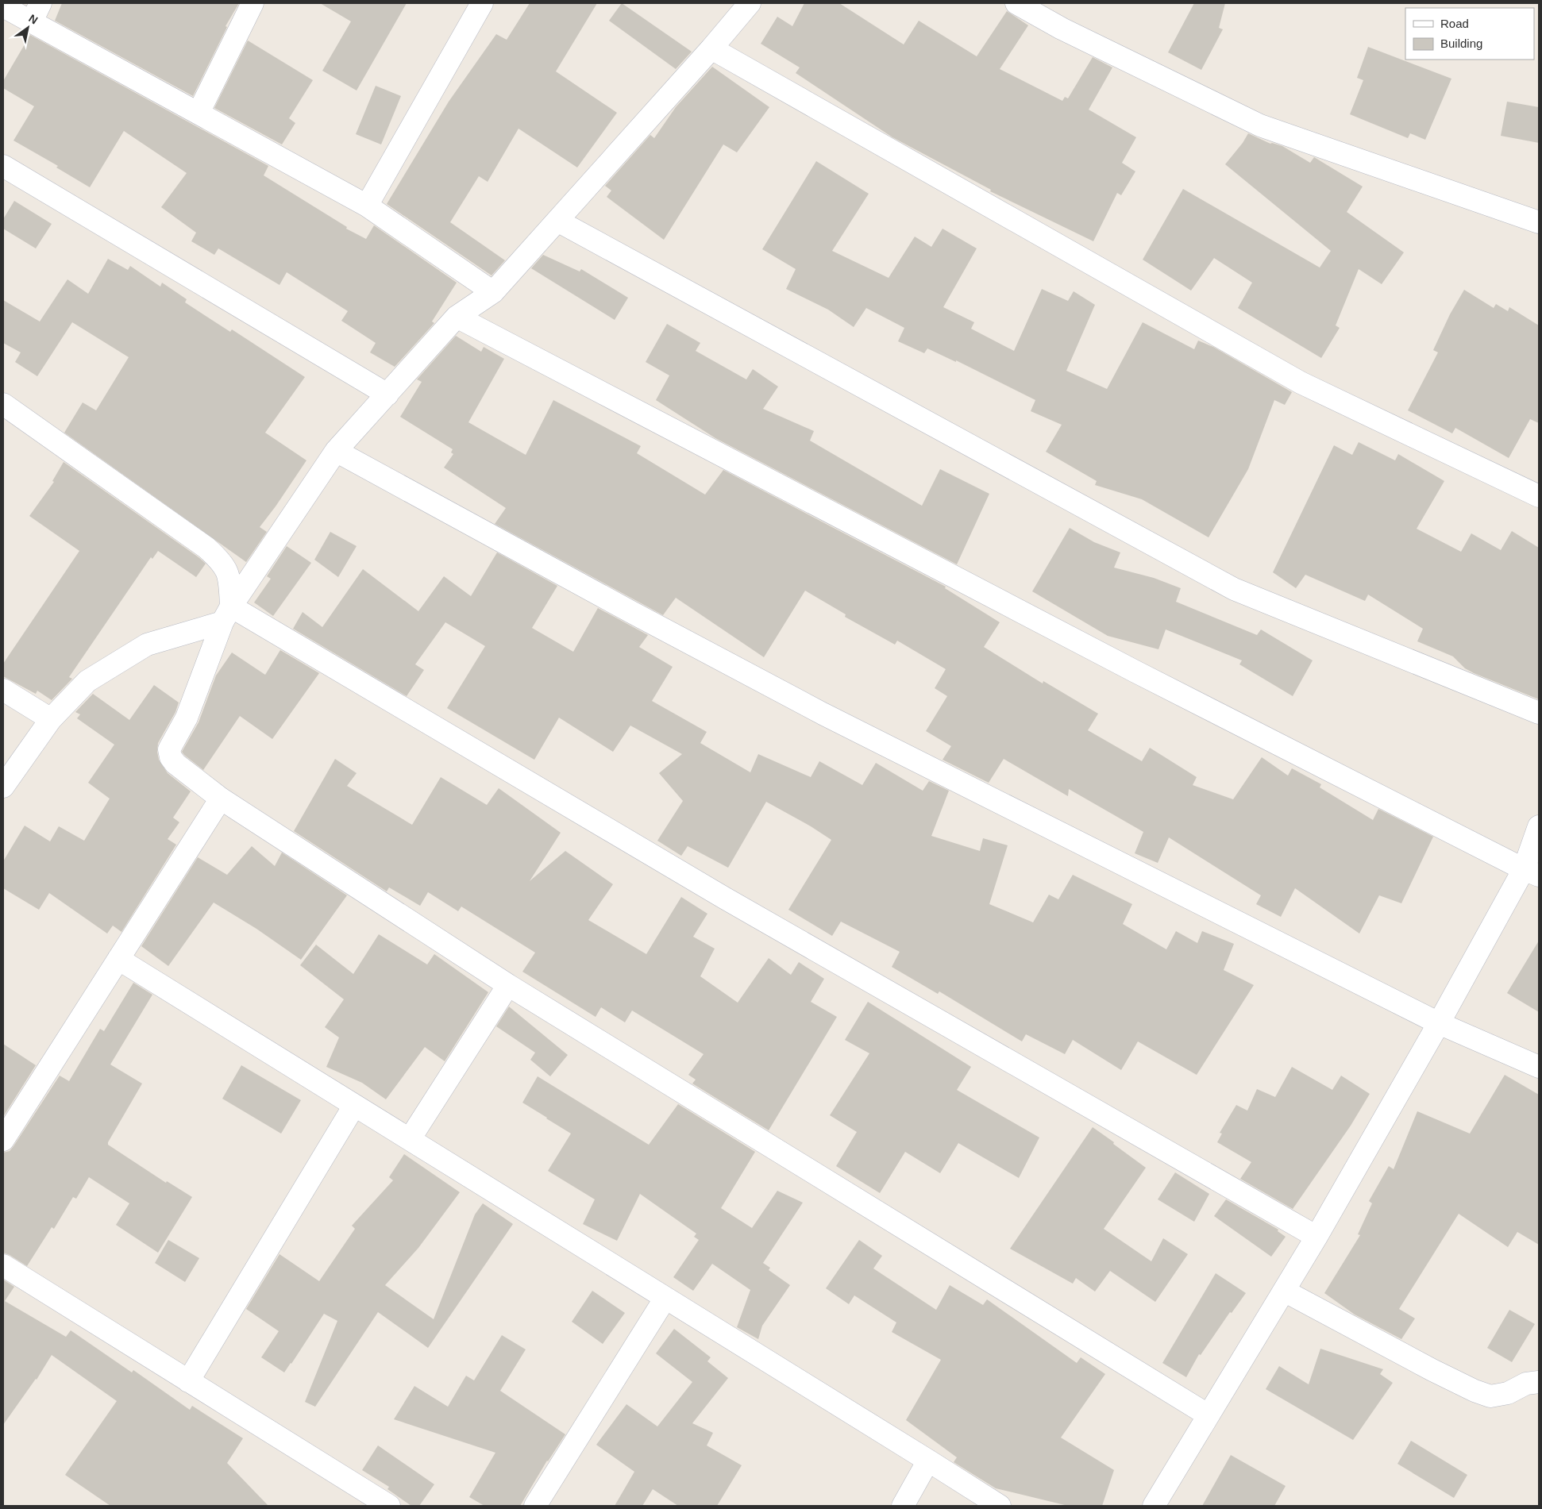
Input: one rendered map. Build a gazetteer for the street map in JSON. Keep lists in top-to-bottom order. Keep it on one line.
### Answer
{"legend":["Road","Building"],"north":"top right"}
